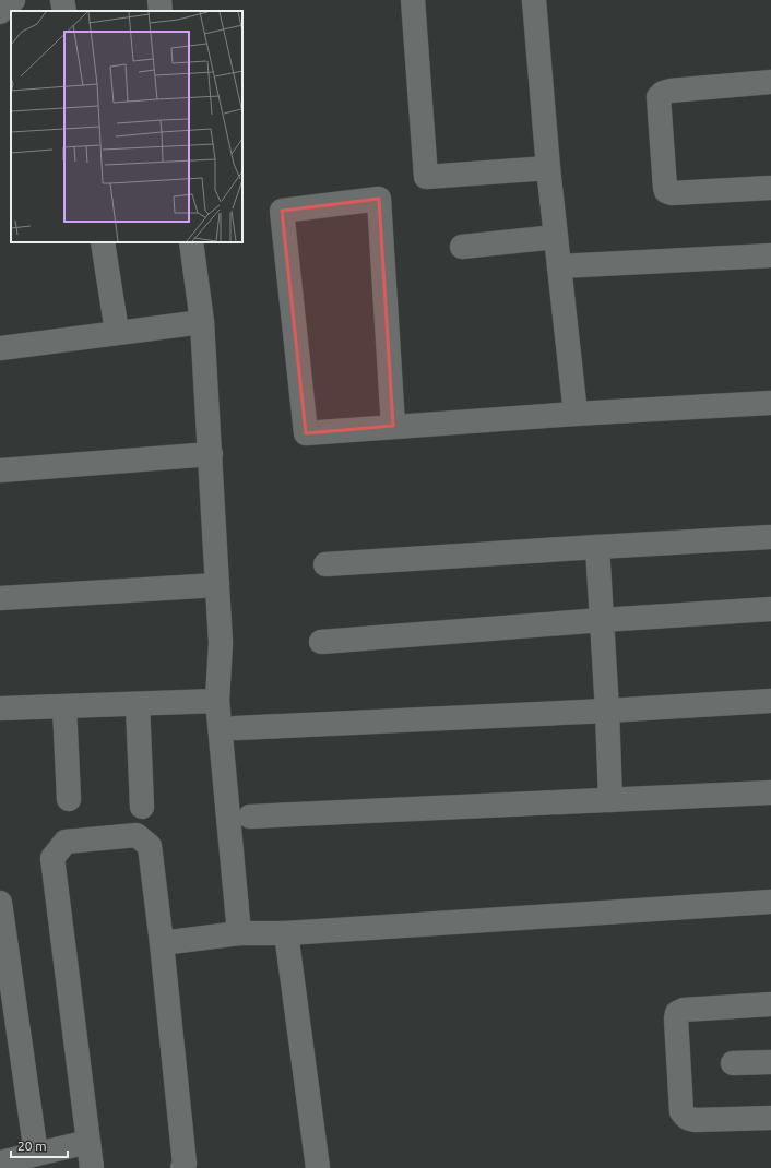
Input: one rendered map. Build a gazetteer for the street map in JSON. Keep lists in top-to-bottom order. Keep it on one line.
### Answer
{"scale_bar":"20 m"}
